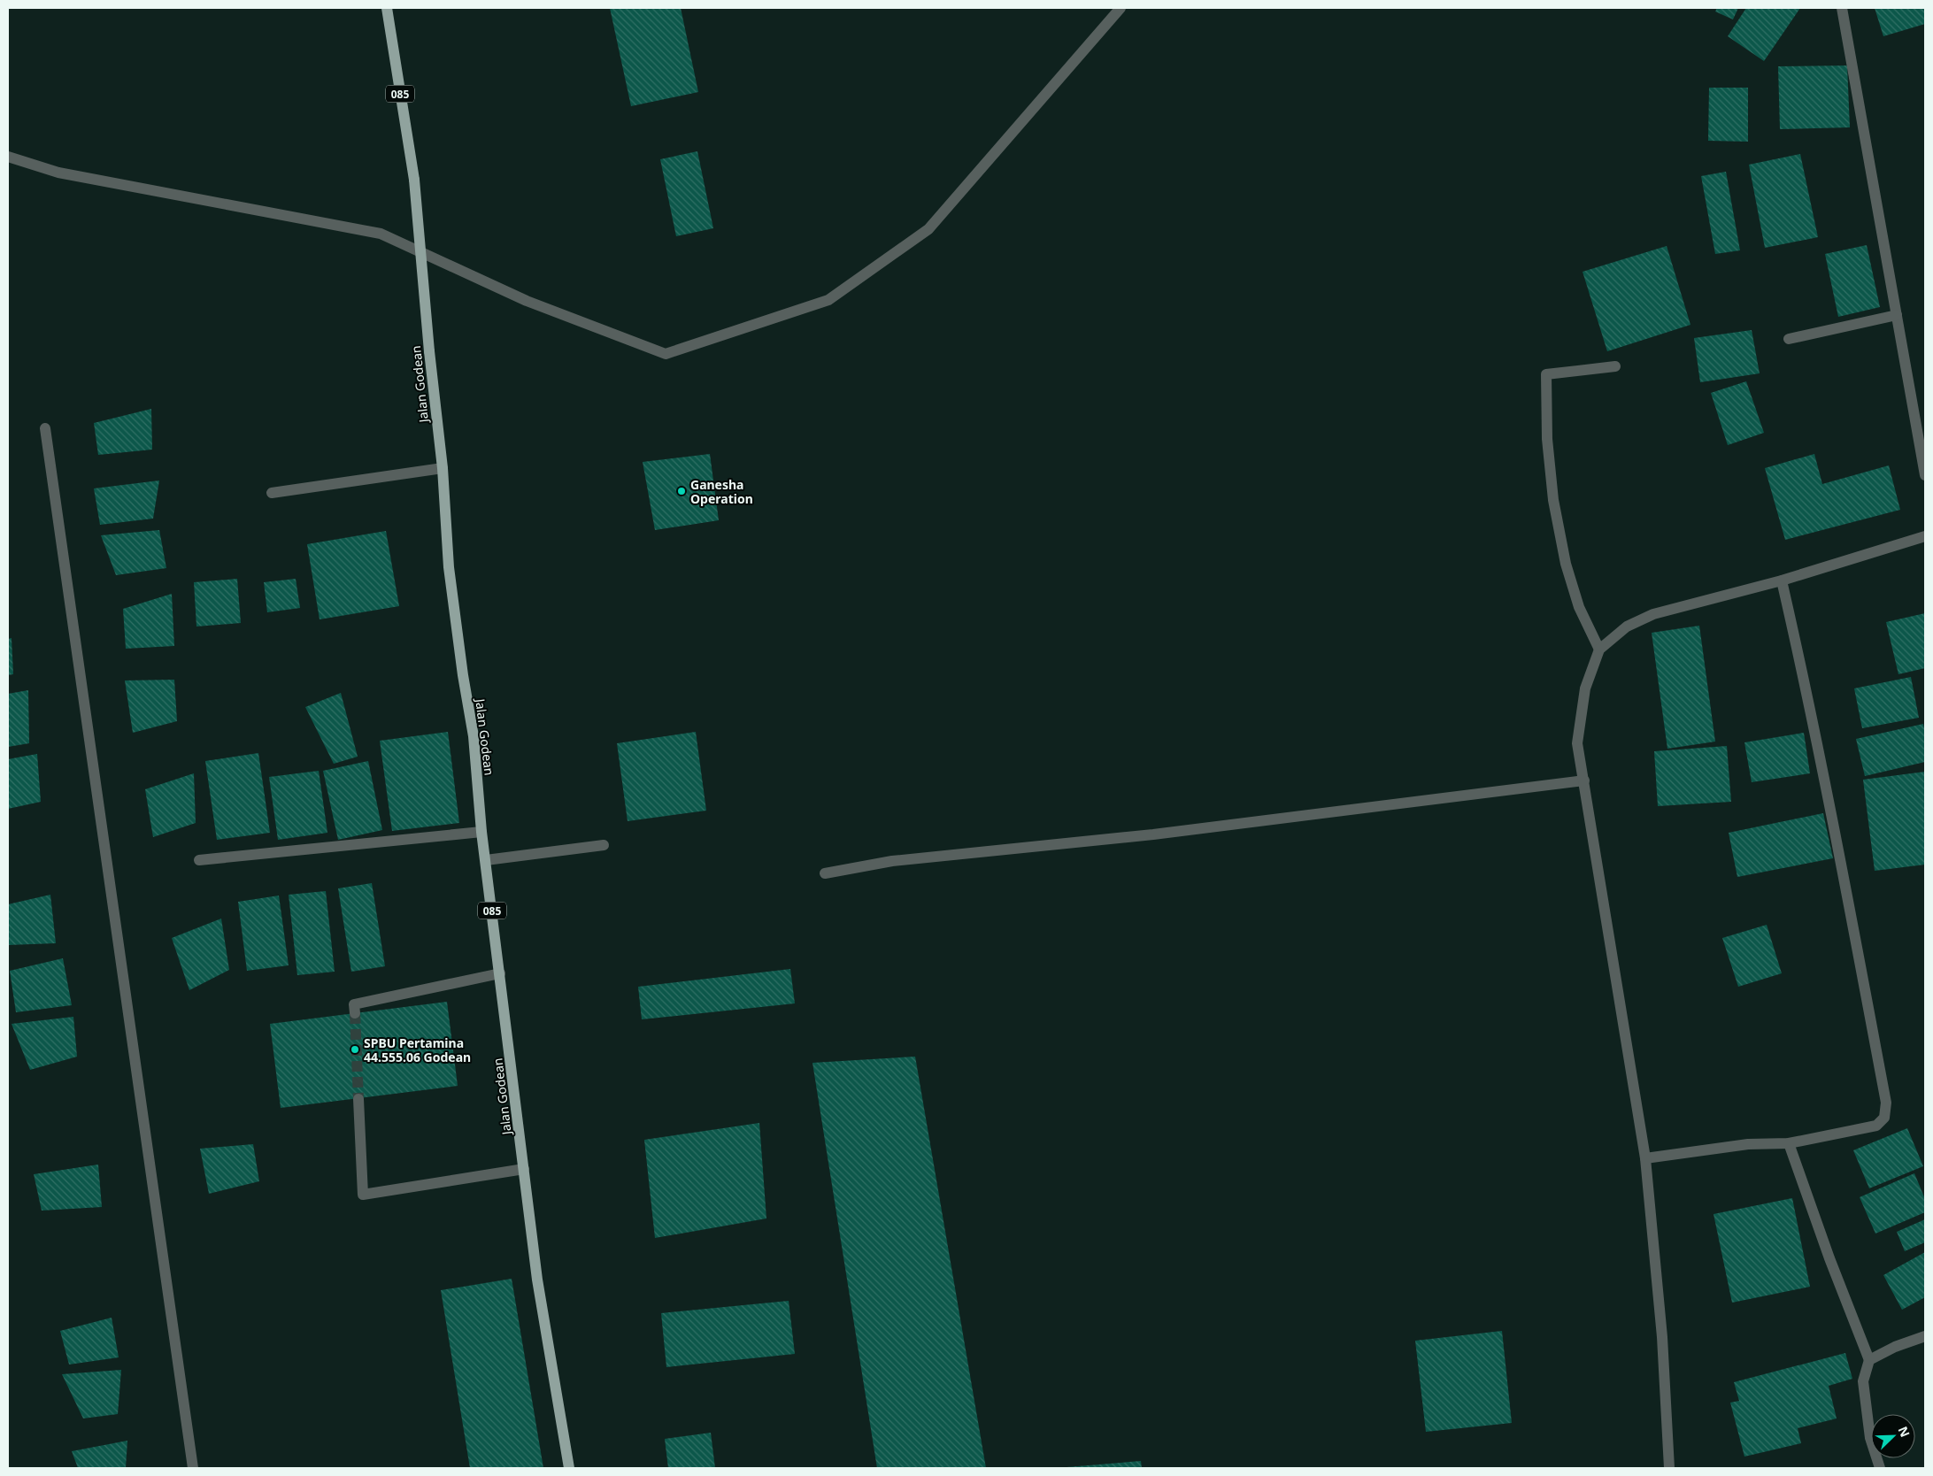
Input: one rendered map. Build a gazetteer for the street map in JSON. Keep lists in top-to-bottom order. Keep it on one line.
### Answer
{"streets":{"main road":["085","Jalan Godean"]},"places":["Ganesha Operation","SPBU Pertamina 44.555.06 Godean"],"north":"top right"}
